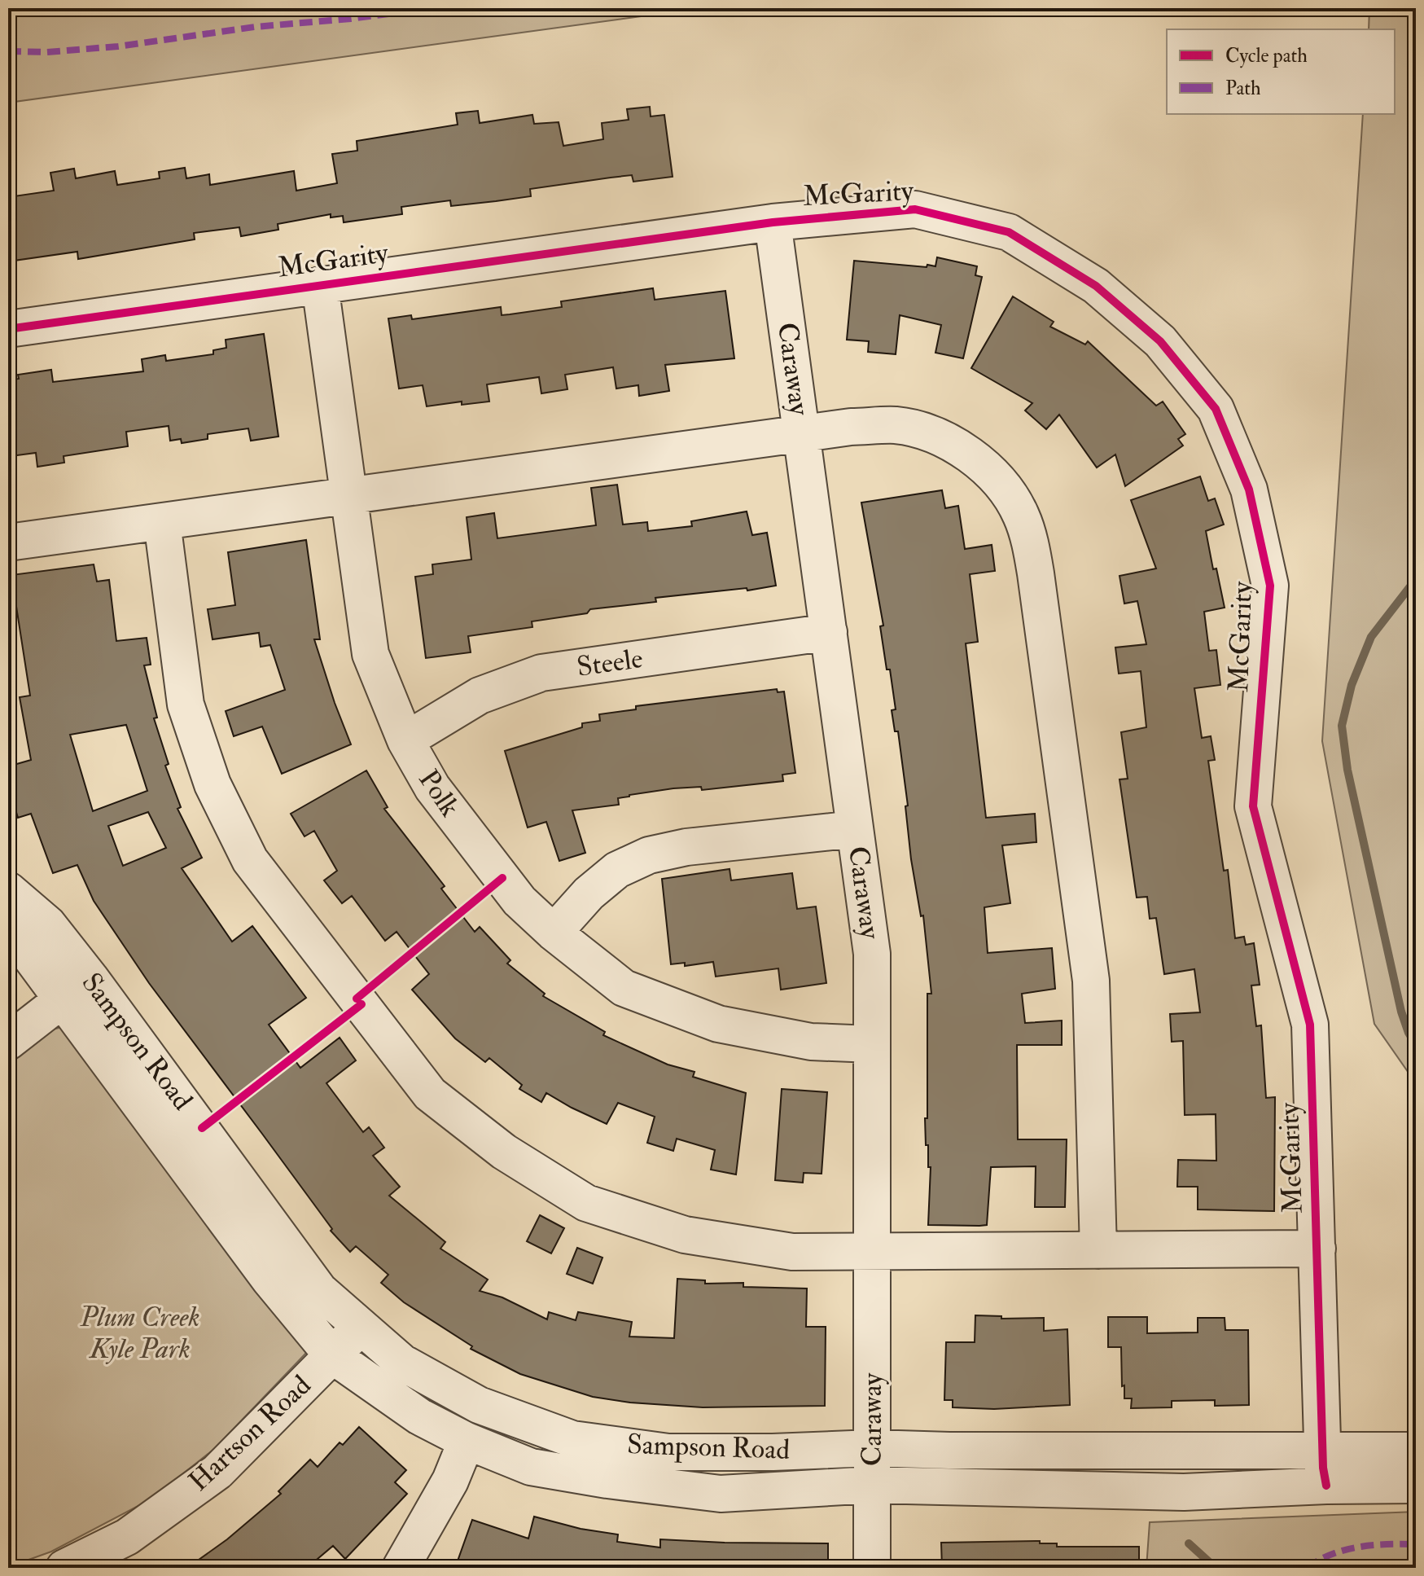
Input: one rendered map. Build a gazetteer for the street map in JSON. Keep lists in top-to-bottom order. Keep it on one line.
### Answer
{"streets":{"street":["McGarity","Caraway","Steele","Polk","Sampson Road","Hartson Road"]},"crossings":[["McGarity","Caraway"],["McGarity","Polk"],["McGarity","Sampson Road"],["Caraway","Steele"],["Caraway","Polk"],["Caraway","Sampson Road"],["Steele","Polk"],["Sampson Road","Hartson Road"]],"parks":["Plum Creek Kyle Park"],"legend":["Cycle path","Path"]}
